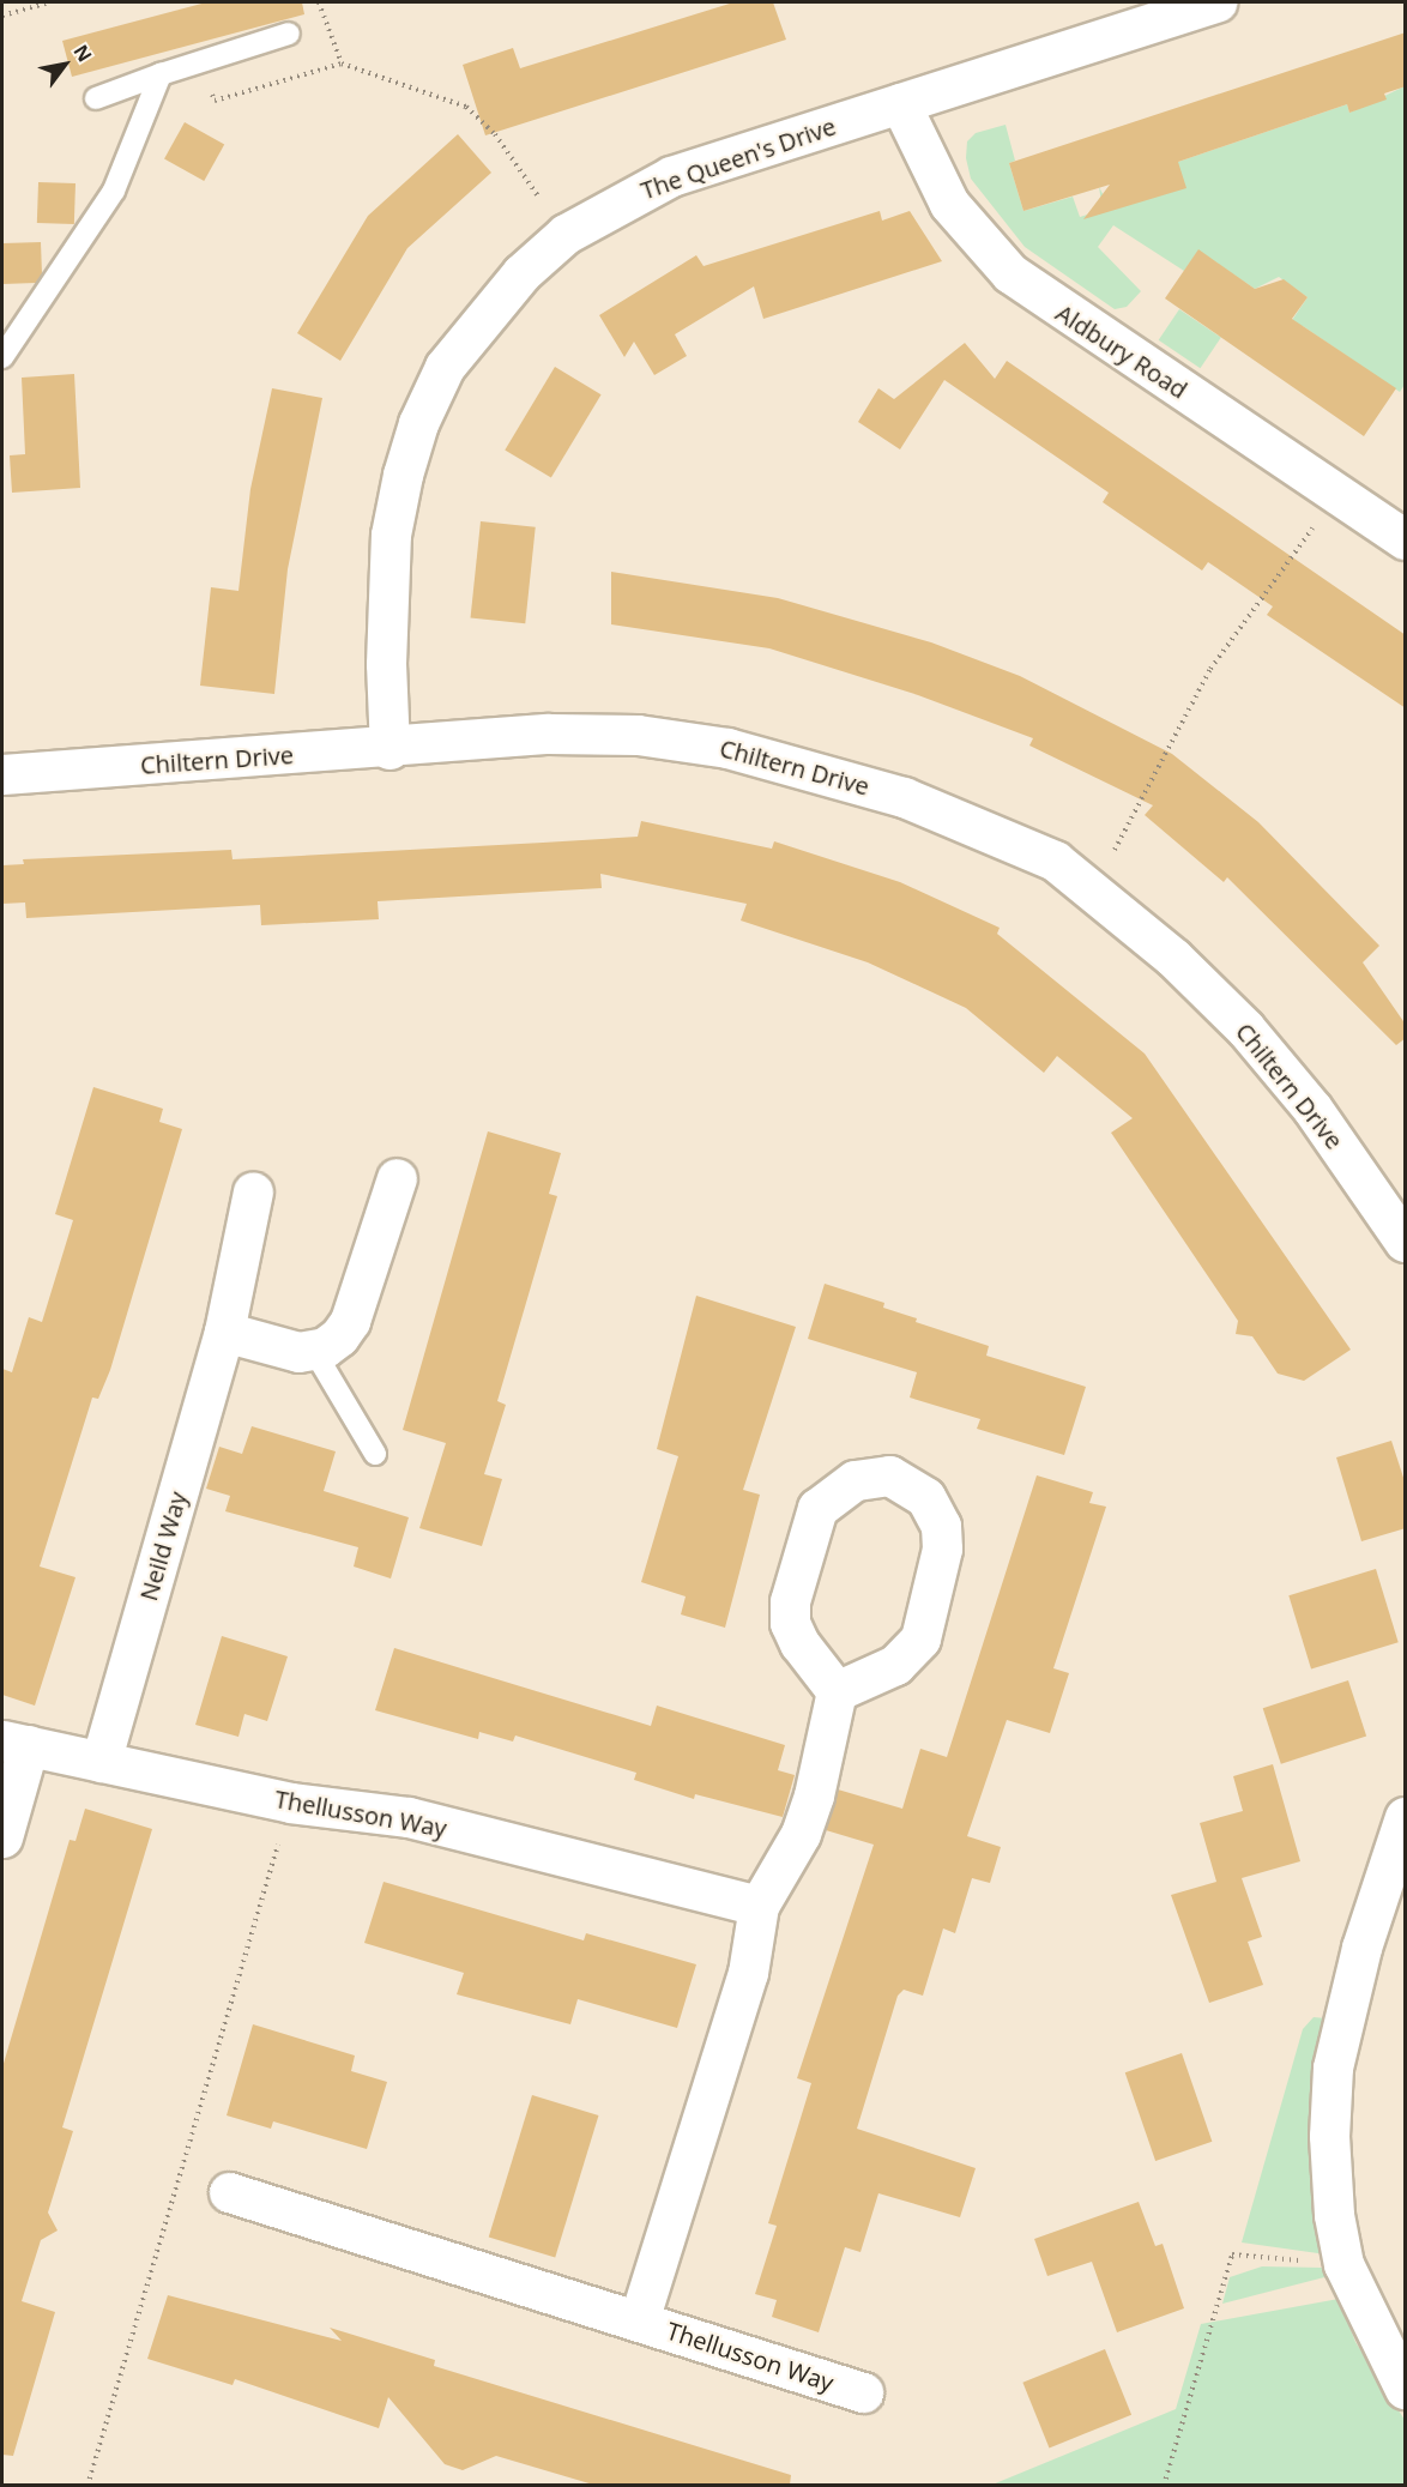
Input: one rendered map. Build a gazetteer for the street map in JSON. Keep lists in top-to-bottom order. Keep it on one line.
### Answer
{"streets":{"street":["The Queen's Drive","Aldbury Road","Chiltern Drive","Neild Way","Thellusson Way"]},"crossings":[["The Queen's Drive","Aldbury Road"],["The Queen's Drive","Chiltern Drive"],["Neild Way","Thellusson Way"]],"north":"top right"}
